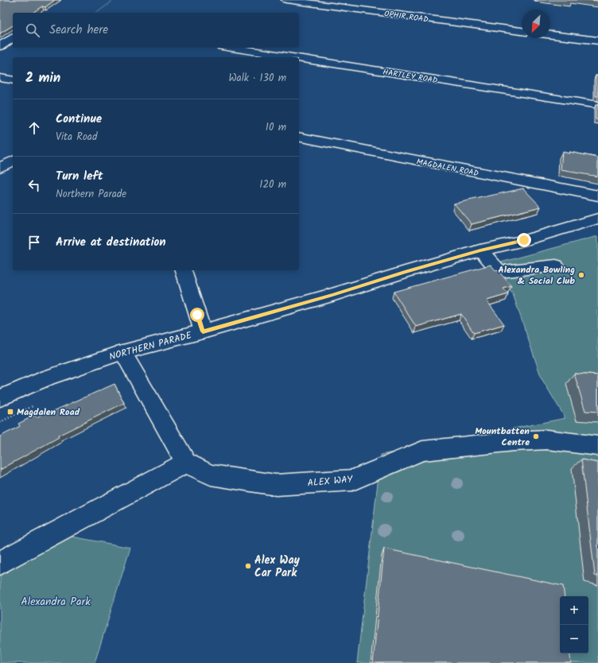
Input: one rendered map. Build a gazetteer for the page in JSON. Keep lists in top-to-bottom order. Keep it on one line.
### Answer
{"streets":{"street":["OPHIR ROAD","HARTLEY ROAD","MAGDALEN ROAD","NORTHERN PARADE","ALEX WAY"]},"parks":["Alexandra Park"],"places":{"other":["Alexandra Bowling & Social Club","Mountbatten Centre","Alex Way Car Park"],"transit":["Magdalen Road"]},"north":"bottom left","page":{"search":"Search here","heading":["2 min","Walk · 130 m"],"list":[["Continue","Vita Road","10 m"],["Turn left","Northern Parade","120 m"],"Arrive at destination"],"map_buttons":["+","−"]}}
